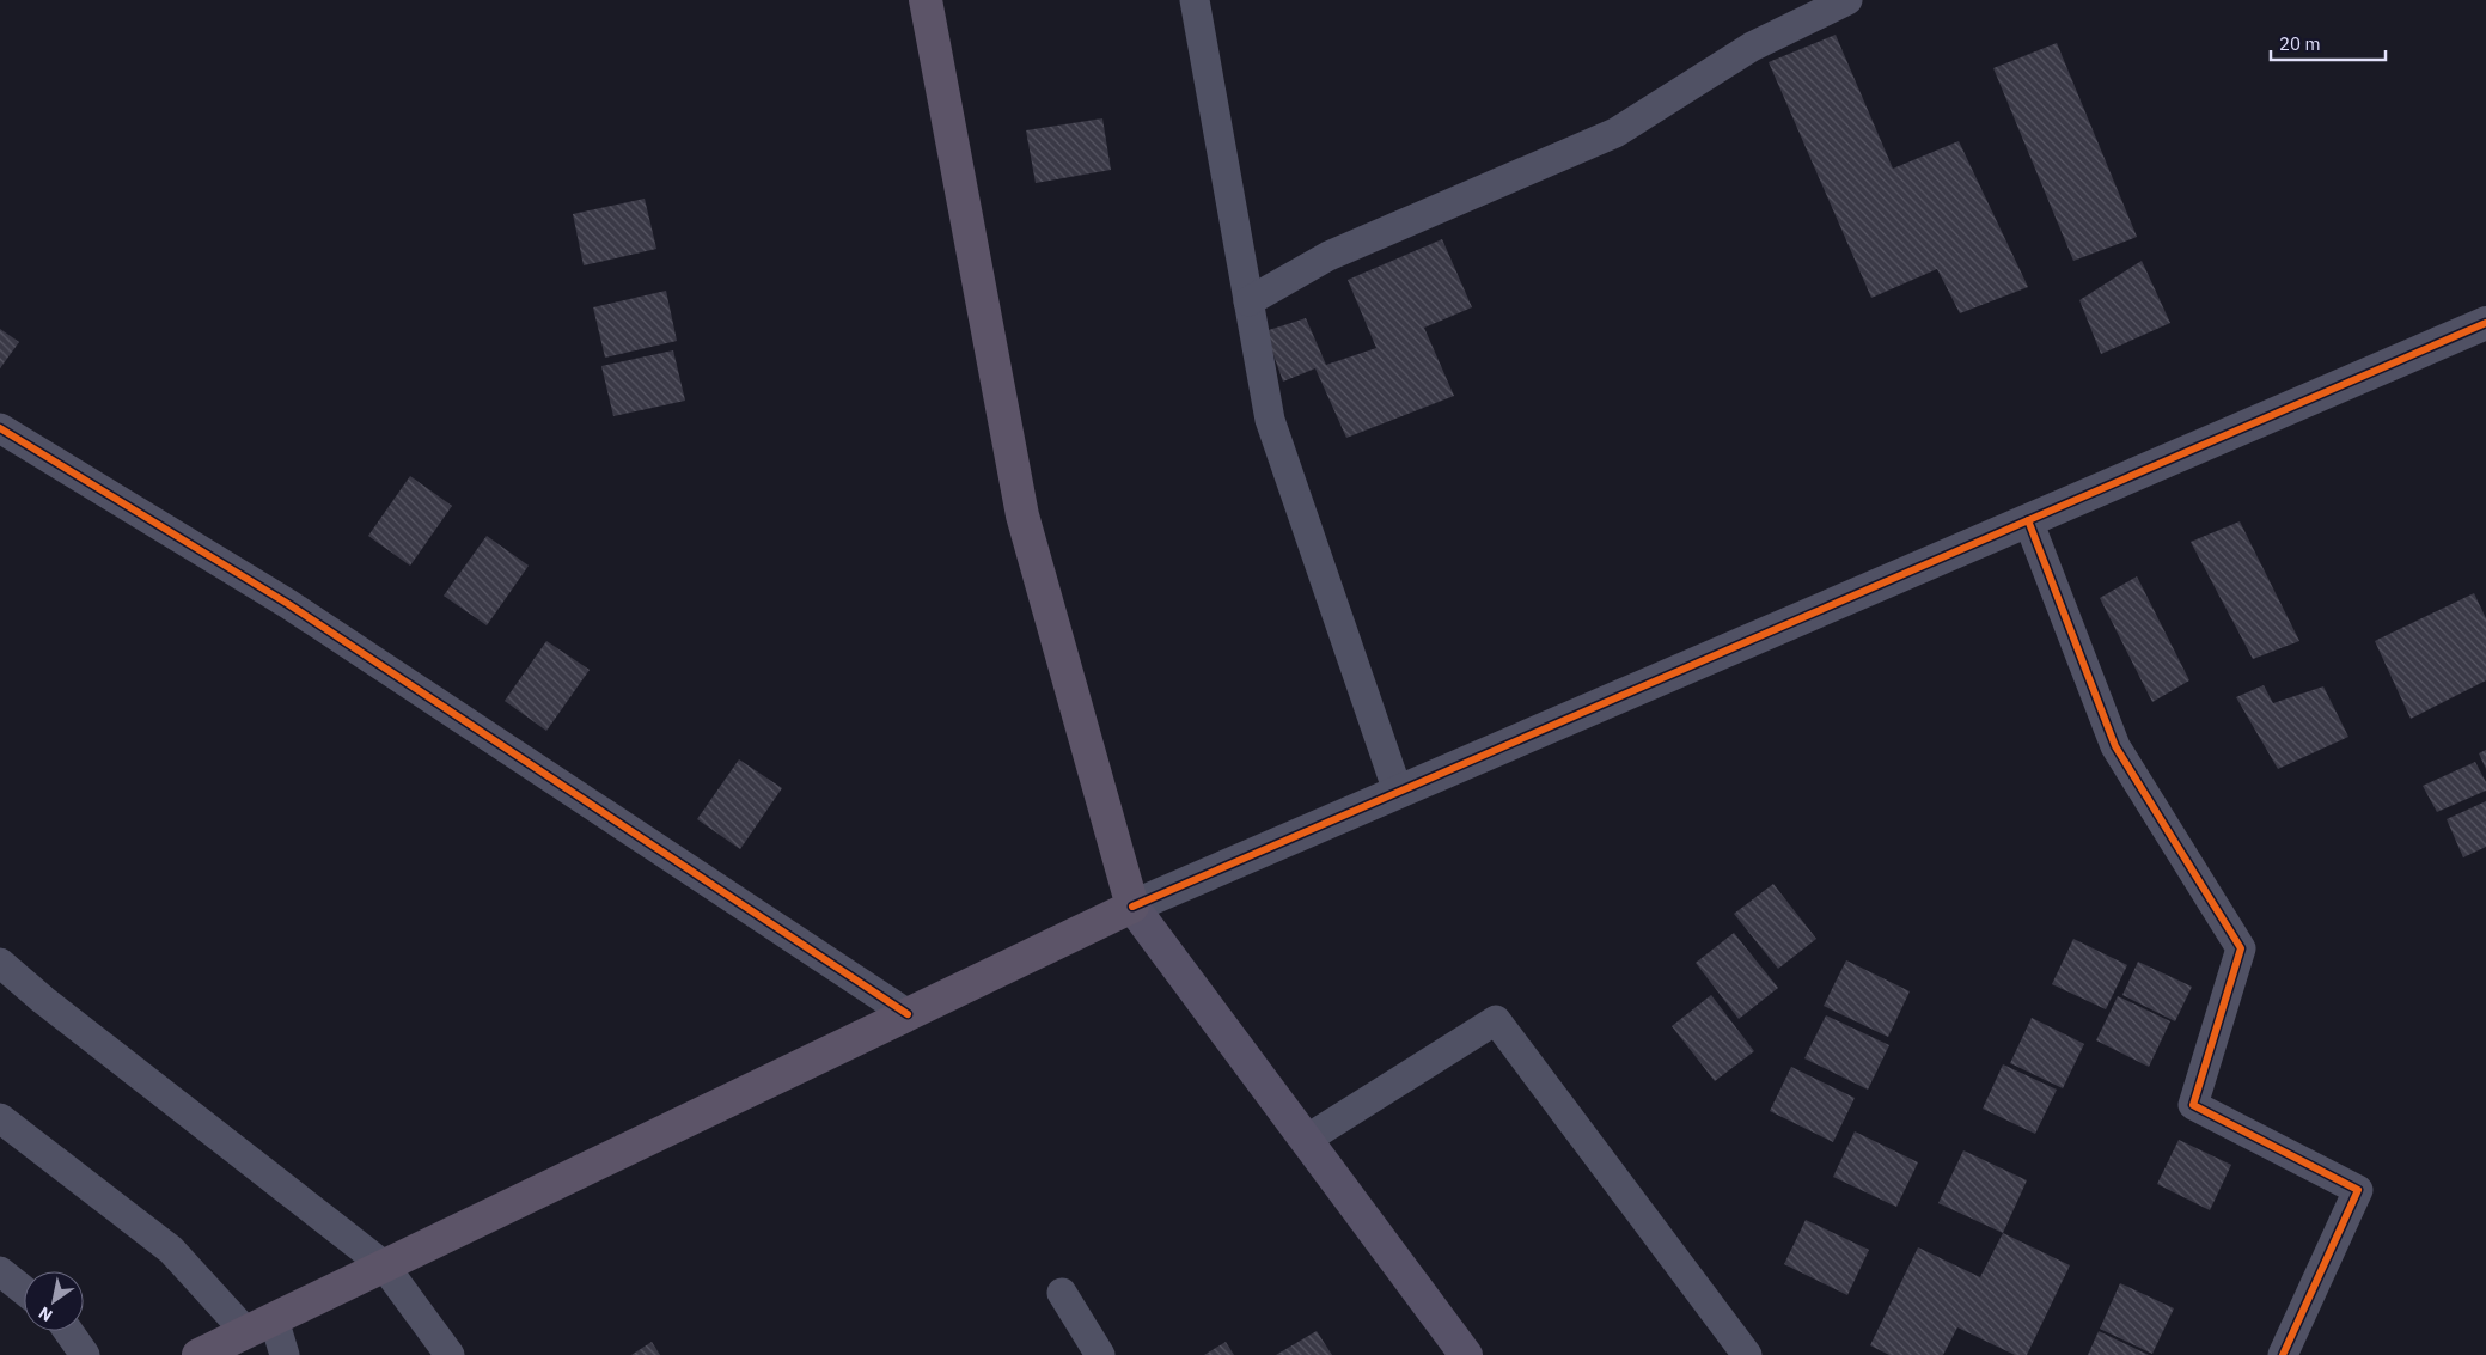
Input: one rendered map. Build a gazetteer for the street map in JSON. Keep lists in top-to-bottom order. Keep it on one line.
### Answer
{"scale_bar":"20 m","north":"bottom left"}
